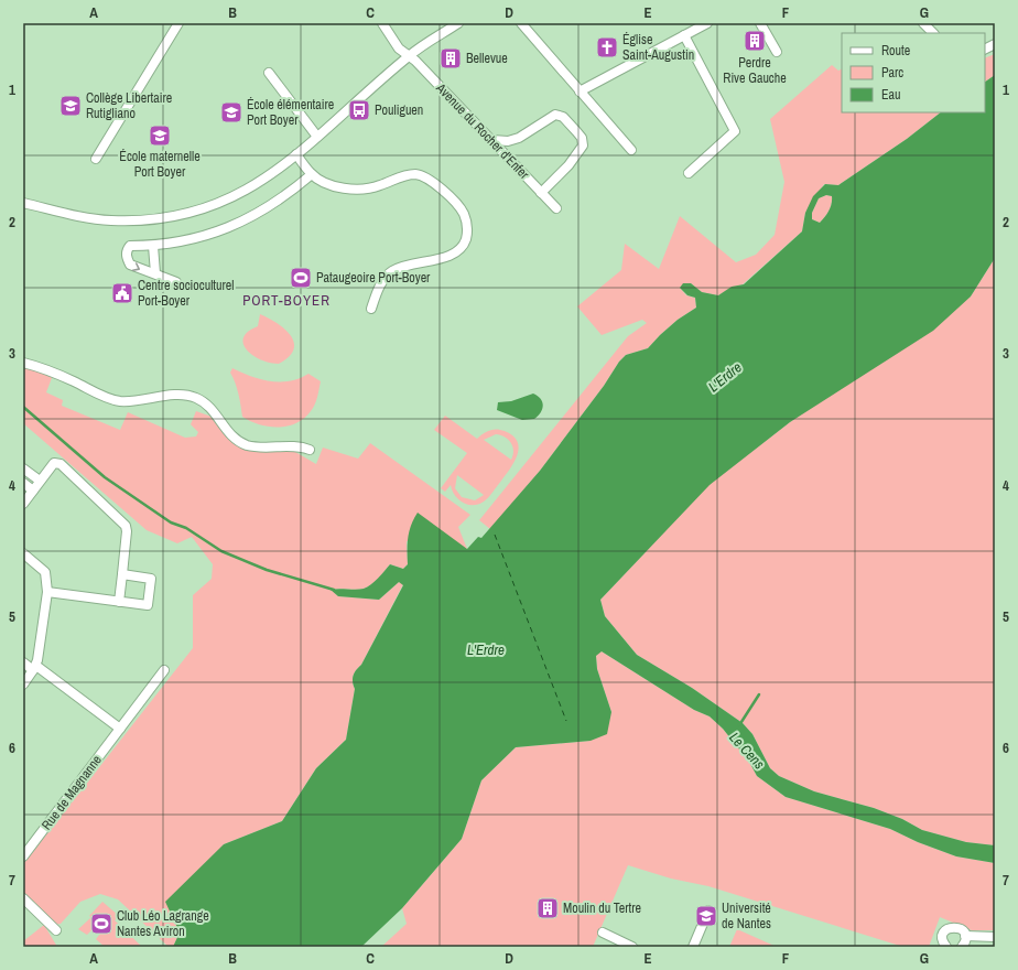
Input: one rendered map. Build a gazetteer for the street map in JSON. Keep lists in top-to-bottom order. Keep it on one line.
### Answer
{"streets":{"street":["Avenue du Rocher d'Enfer","Rue de Magnanne"]},"districts":["PORT-BOYER"],"water":["L'Erdre","Le Cens"],"places":{"building":["Perdre Rive Gauche","Bellevue","Moulin du Tertre"],"church":["Église Saint-Augustin"],"school or university":["Collège Libertaire Rutigliano","École élémentaire Port Boyer","École maternelle Port Boyer","Université de Nantes"],"bus stop":["Pouliguen"],"sports":["Pataugeoire Port-Boyer","Club Léo Lagrange Nantes Aviron"],"public building":["Centre socioculturel Port-Boyer"]},"legend":["Route","Parc","Eau"],"grid":{"columns":["A","B","C","D","E","F","G"],"rows":["1","2","3","4","5","6","7"]}}
